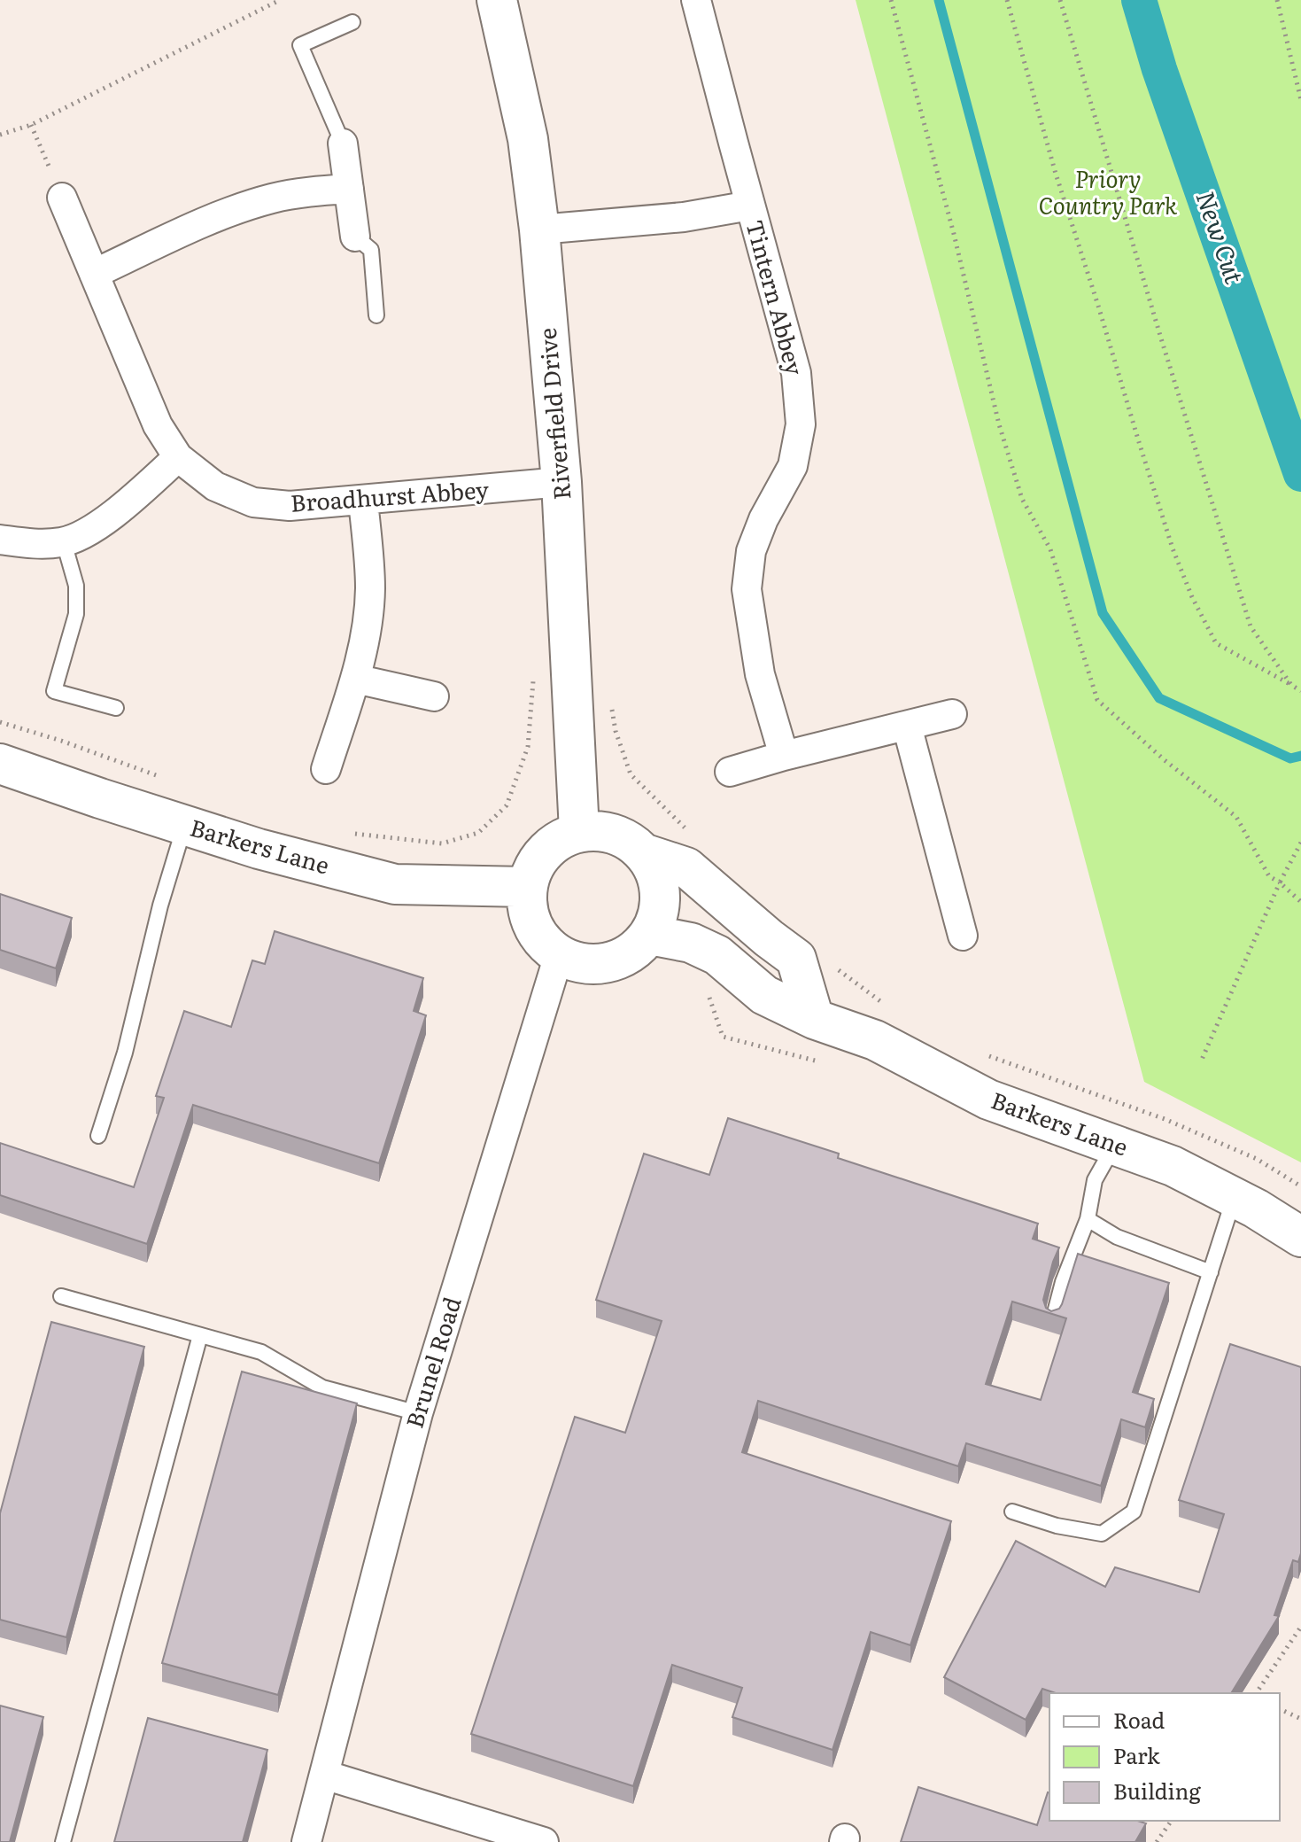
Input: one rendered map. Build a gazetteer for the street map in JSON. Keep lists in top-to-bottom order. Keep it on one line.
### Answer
{"streets":{"street":["Tintern Abbey","Riverfield Drive","Broadhurst Abbey","Barkers Lane","Brunel Road"]},"crossings":[["Tintern Abbey","Riverfield Drive"],["Riverfield Drive","Broadhurst Abbey"],["Riverfield Drive","Barkers Lane"],["Riverfield Drive","Brunel Road"],["Barkers Lane","Brunel Road"]],"water":["New Cut"],"parks":["Priory Country Park"],"legend":["Road","Park","Building"]}
